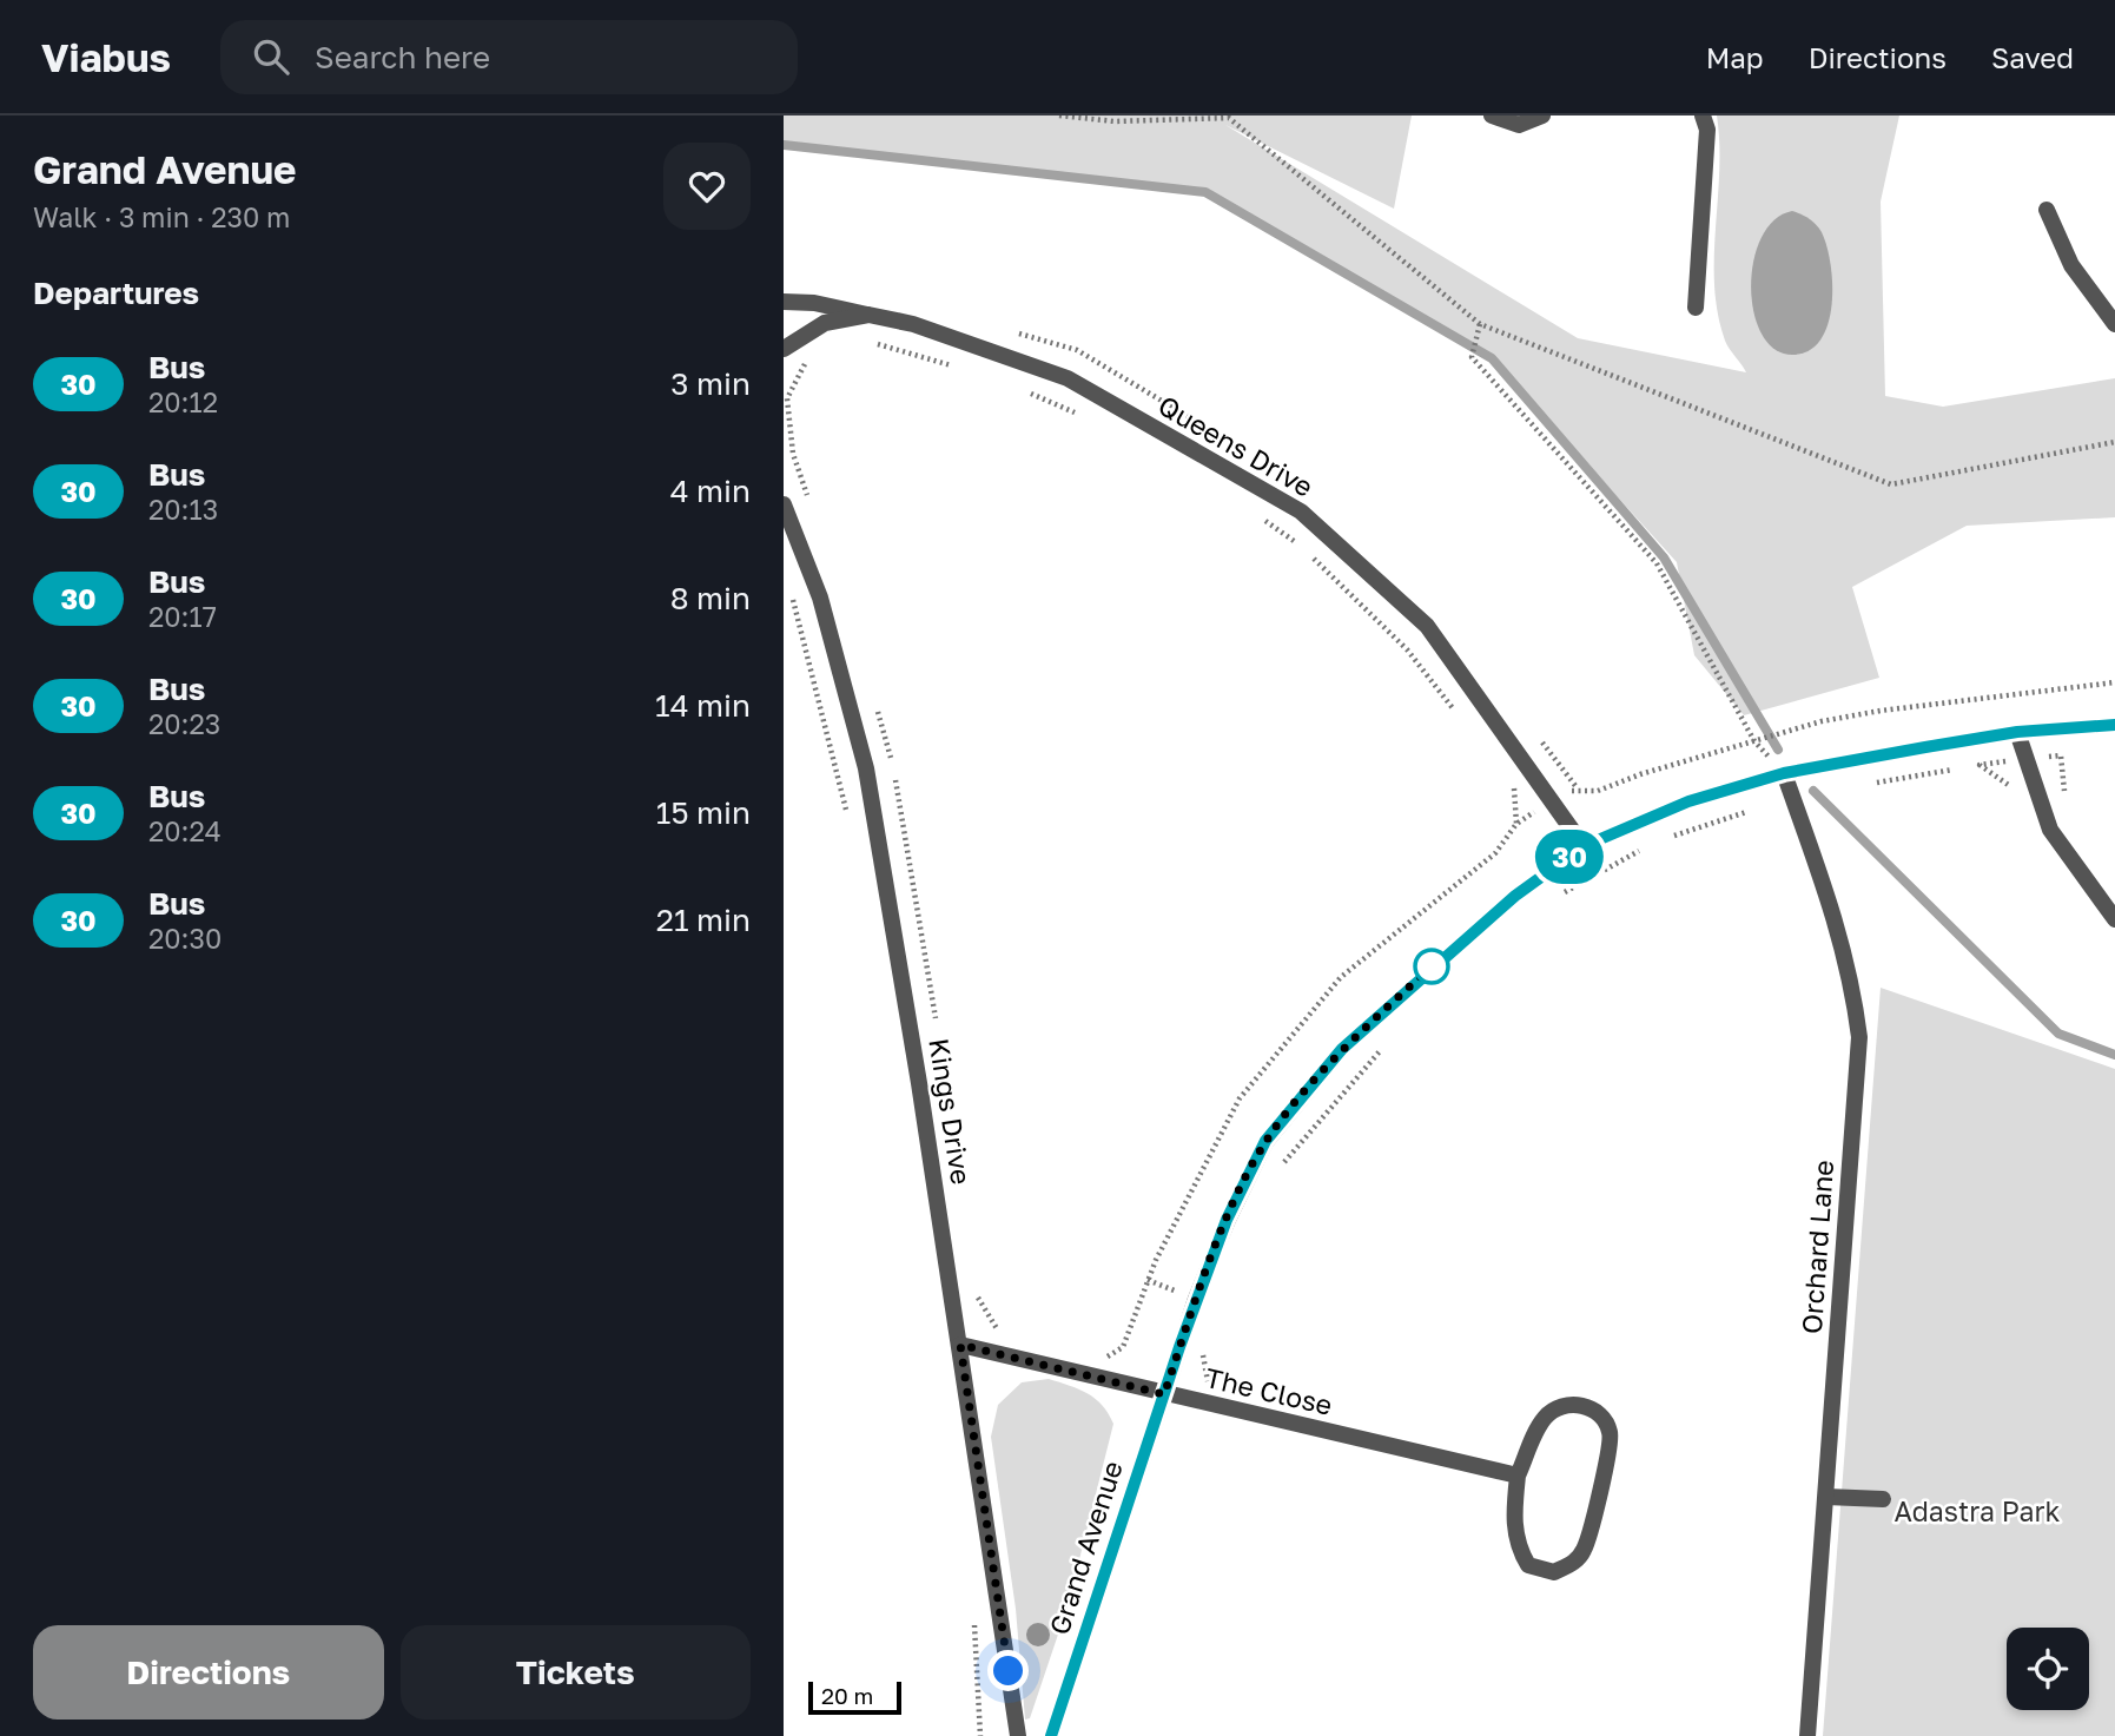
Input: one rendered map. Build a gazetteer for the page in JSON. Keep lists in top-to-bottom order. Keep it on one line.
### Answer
{"streets":{"street":["Queens Drive","Kings Drive","Orchard Lane","The Close","Grand Avenue"]},"crossings":[["Queens Drive","Grand Avenue"],["Kings Drive","The Close"],["Orchard Lane","Grand Avenue"],["The Close","Grand Avenue"]],"parks":["Adastra Park"],"lines":["bus line 30"],"scale_bar":"20 m","page":{"header":"Viabus","search":"Search here","nav":["Map","Directions","Saved"],"heading":[["Grand Avenue","Walk · 3 min · 230 m"],"Departures"],"on_map":"30","list":[{"mark":"30","name":"Bus","note":"20:12","value":"3 min"},{"mark":"30","name":"Bus","note":"20:13","value":"4 min"},{"mark":"30","name":"Bus","note":"20:17","value":"8 min"},{"mark":"30","name":"Bus","note":"20:23","value":"14 min"},{"mark":"30","name":"Bus","note":"20:24","value":"15 min"},{"mark":"30","name":"Bus","note":"20:30","value":"21 min"}],"buttons":["Directions","Tickets"],"scale":"20 m"}}
